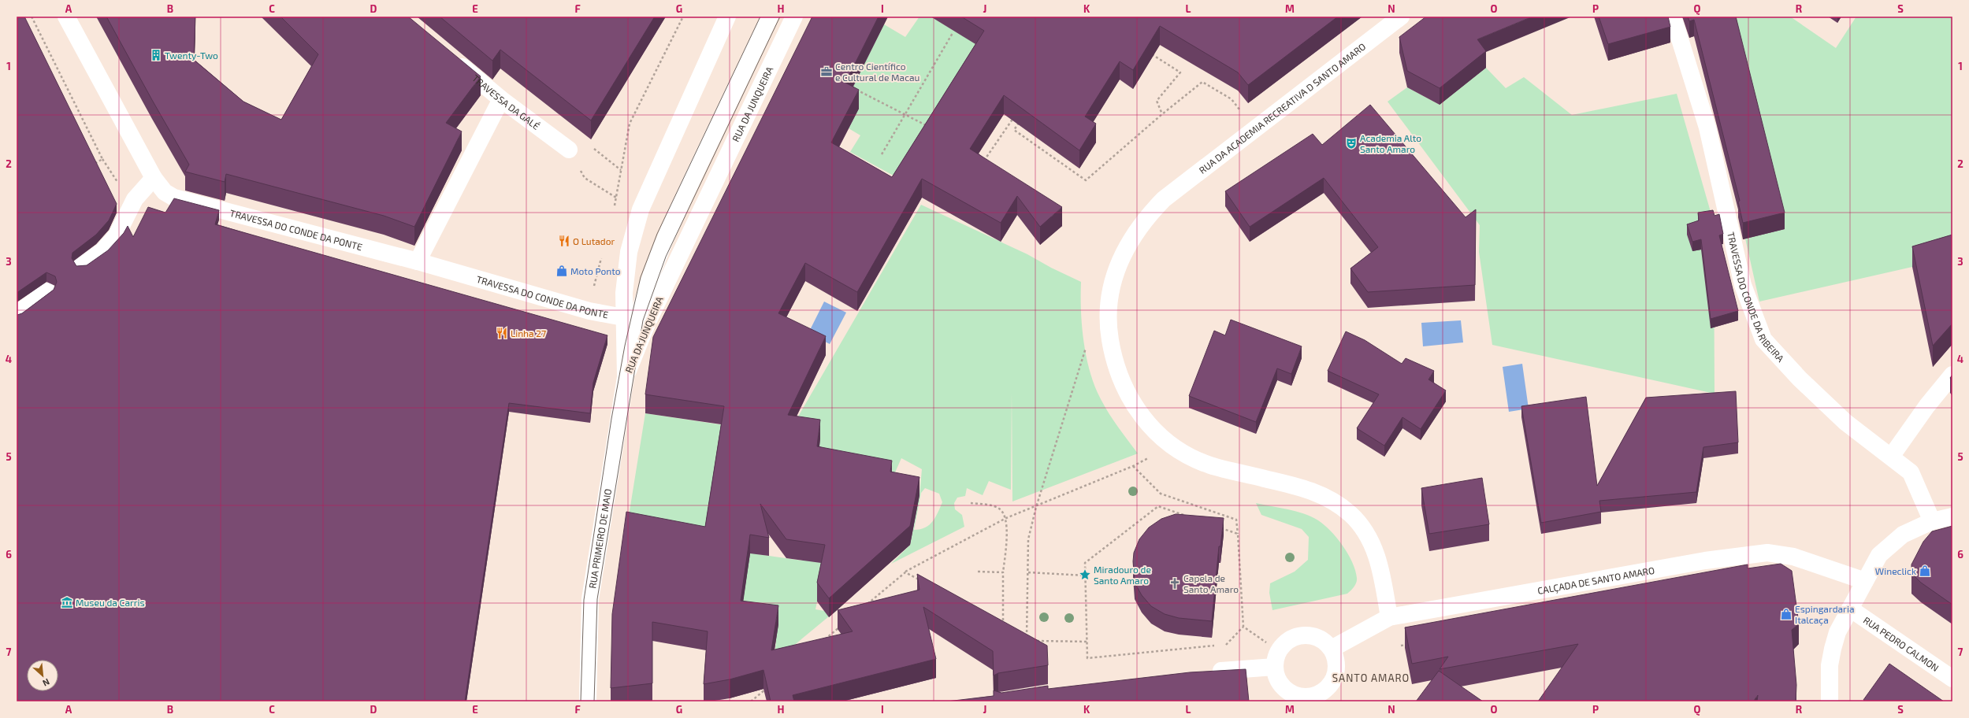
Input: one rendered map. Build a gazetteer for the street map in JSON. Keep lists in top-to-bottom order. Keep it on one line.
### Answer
{"streets":{"street":["TRAVESSA DA GALÉ","RUA DA JUNQUEIRA","RUA DA ACADEMIA RECREATIVA D SANTO AMARO","TRAVESSA DO CONDE DA PONTE","TRAVESSA DO CONDE DA RIBEIRA","RUA PRIMEIRO DE MAIO","CALÇADA DE SANTO AMARO","RUA PEDRO CALMON"]},"crossings":[["RUA DA JUNQUEIRA","TRAVESSA DO CONDE DA PONTE"],["RUA DA JUNQUEIRA","RUA PRIMEIRO DE MAIO"],["RUA DA ACADEMIA RECREATIVA D SANTO AMARO","CALÇADA DE SANTO AMARO"]],"districts":["SANTO AMARO"],"places":{"building":["Twenty-Two"],"office":["Centro Científico e Cultural de Macau"],"theatre":["Academia Alto Santo Amaro"],"restaurant":["O Lutador","Linha 27"],"shop":["Moto Ponto","Wineclick","Espingardaria Italcaça"],"place":["Miradouro de Santo Amaro"],"church":["Capela de Santo Amaro"],"museum":["Museu da Carris"]},"north":"bottom right","grid":{"columns":["A","B","C","D","E","F","G","H","I","J","K","L","M","N","O","P","Q","R","S"],"rows":["1","2","3","4","5","6","7"]}}
